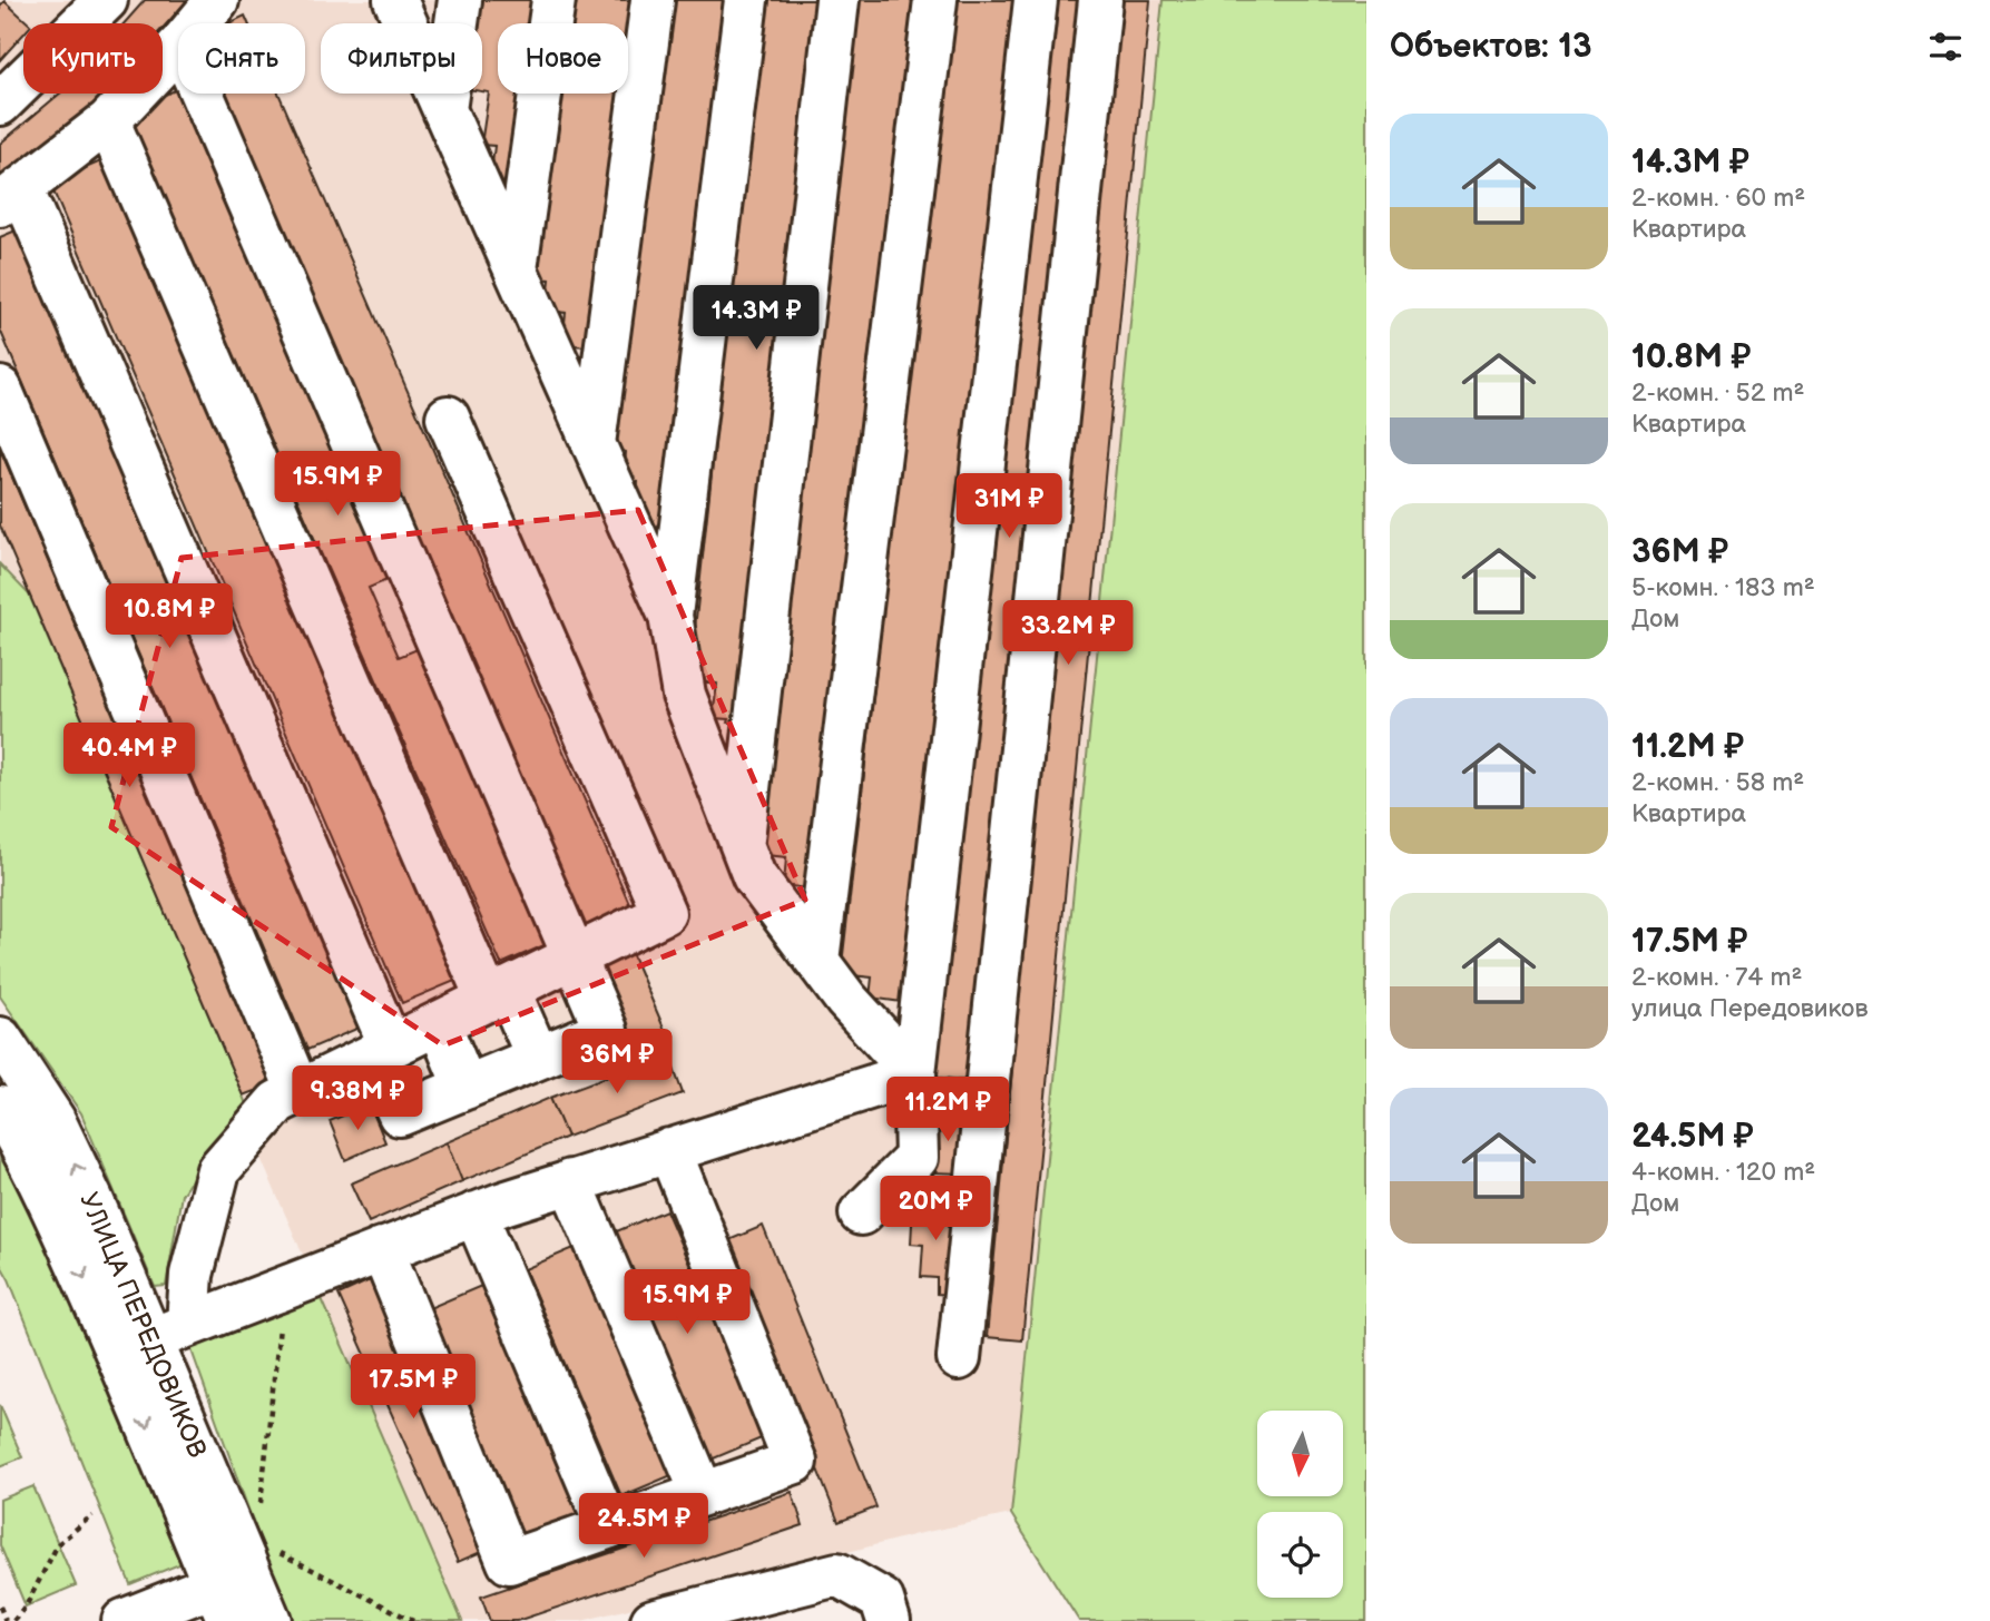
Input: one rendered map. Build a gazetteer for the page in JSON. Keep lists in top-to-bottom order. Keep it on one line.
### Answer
{"streets":{"street":["УЛИЦА ПЕРЕДОВИКОВ"]},"north":"bottom","page":{"heading":"Объектов: 13","chip":["Купить","Снять","Фильтры","Новое"],"list":[{"name":"14.3M ₽","note":"2-комн. · 60 m² · Квартира"},{"name":"10.8M ₽","note":"2-комн. · 52 m² · Квартира"},{"name":"36M ₽","note":"5-комн. · 183 m² · Дом"},{"name":"11.2M ₽","note":"2-комн. · 58 m² · Квартира"},{"name":"17.5M ₽","note":"2-комн. · 74 m² · улица Передовиков"},{"name":"24.5M ₽","note":"4-комн. · 120 m² · Дом"}],"price":["14.3M ₽","15.9M ₽","31M ₽","10.8M ₽","33.2M ₽","40.4M ₽","36M ₽","9.38M ₽","11.2M ₽","20M ₽","15.9M ₽","17.5M ₽","24.5M ₽"]}}
